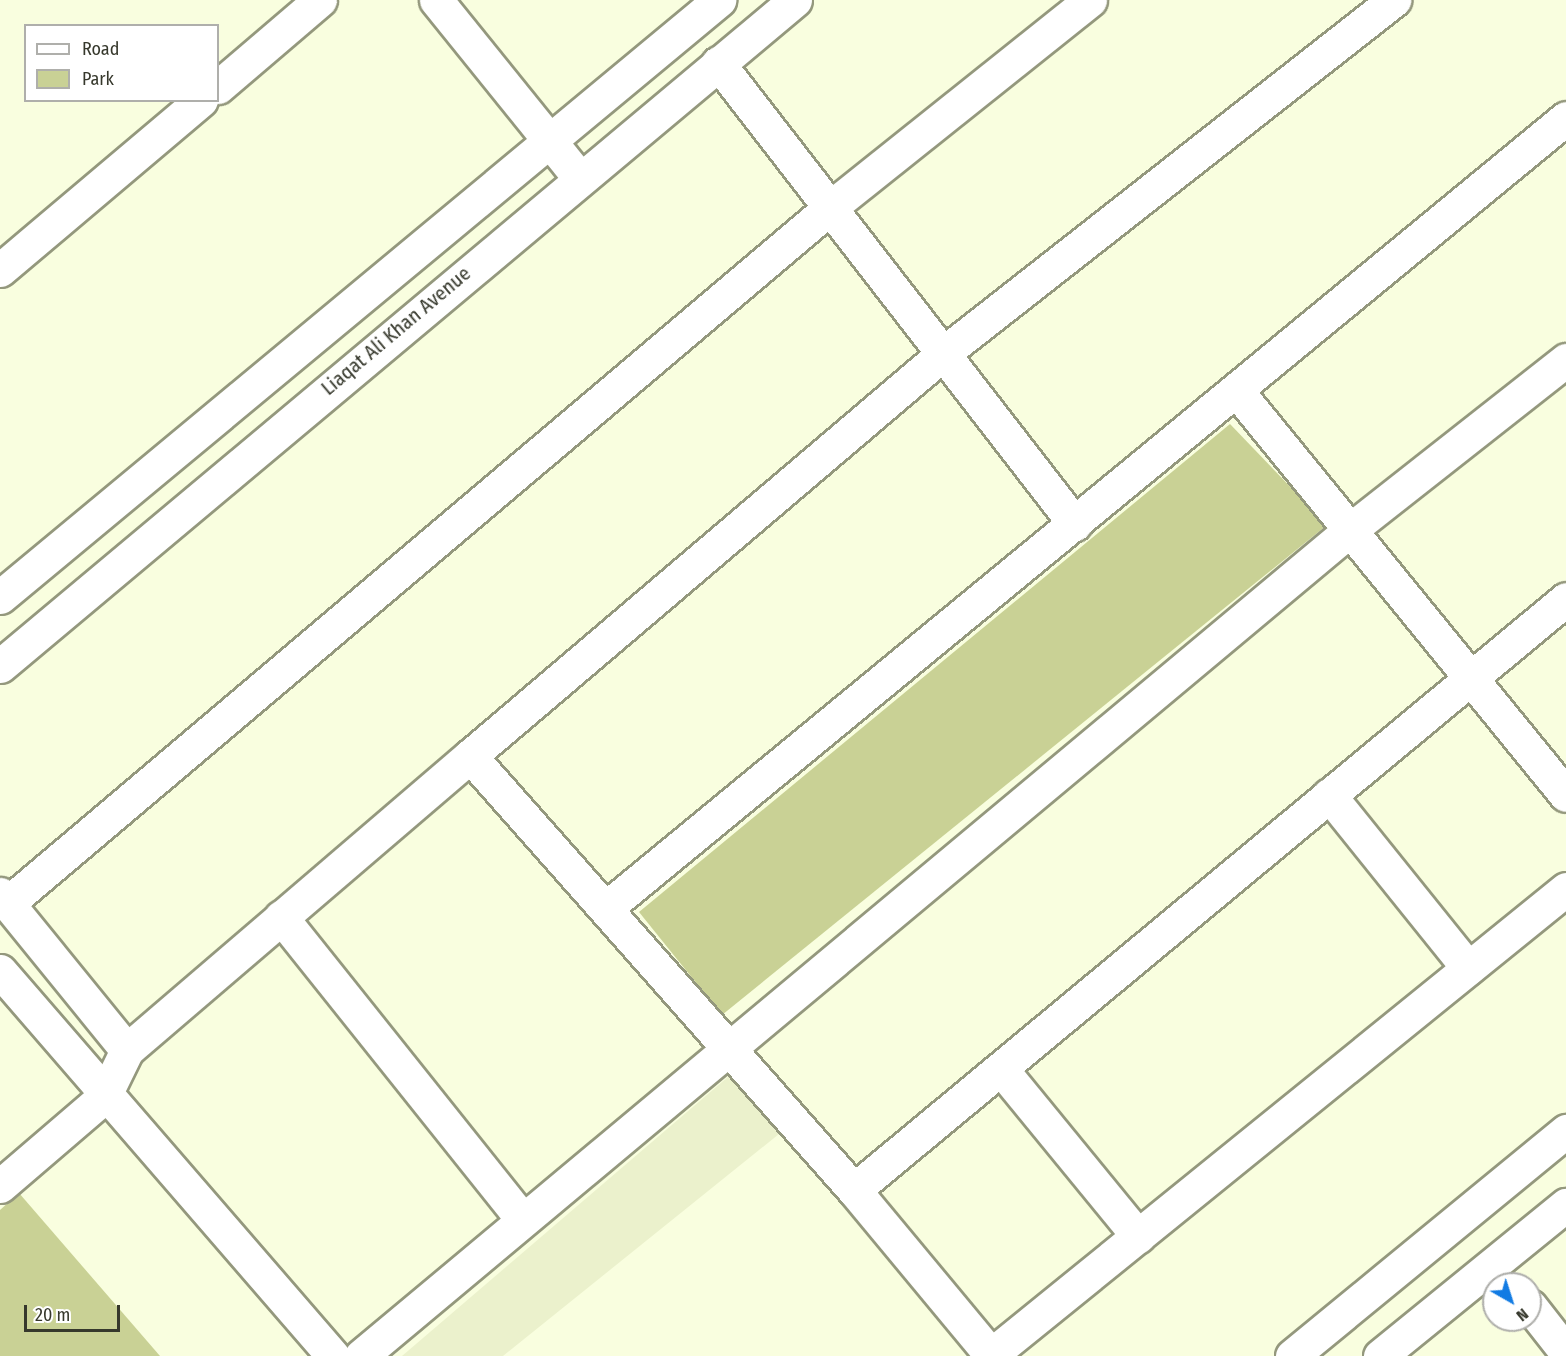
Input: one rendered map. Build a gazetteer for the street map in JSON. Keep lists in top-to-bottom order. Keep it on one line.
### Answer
{"streets":{"street":["Liaqat Ali Khan Avenue"]},"legend":["Road","Park"],"scale_bar":"20 m","north":"bottom right"}
